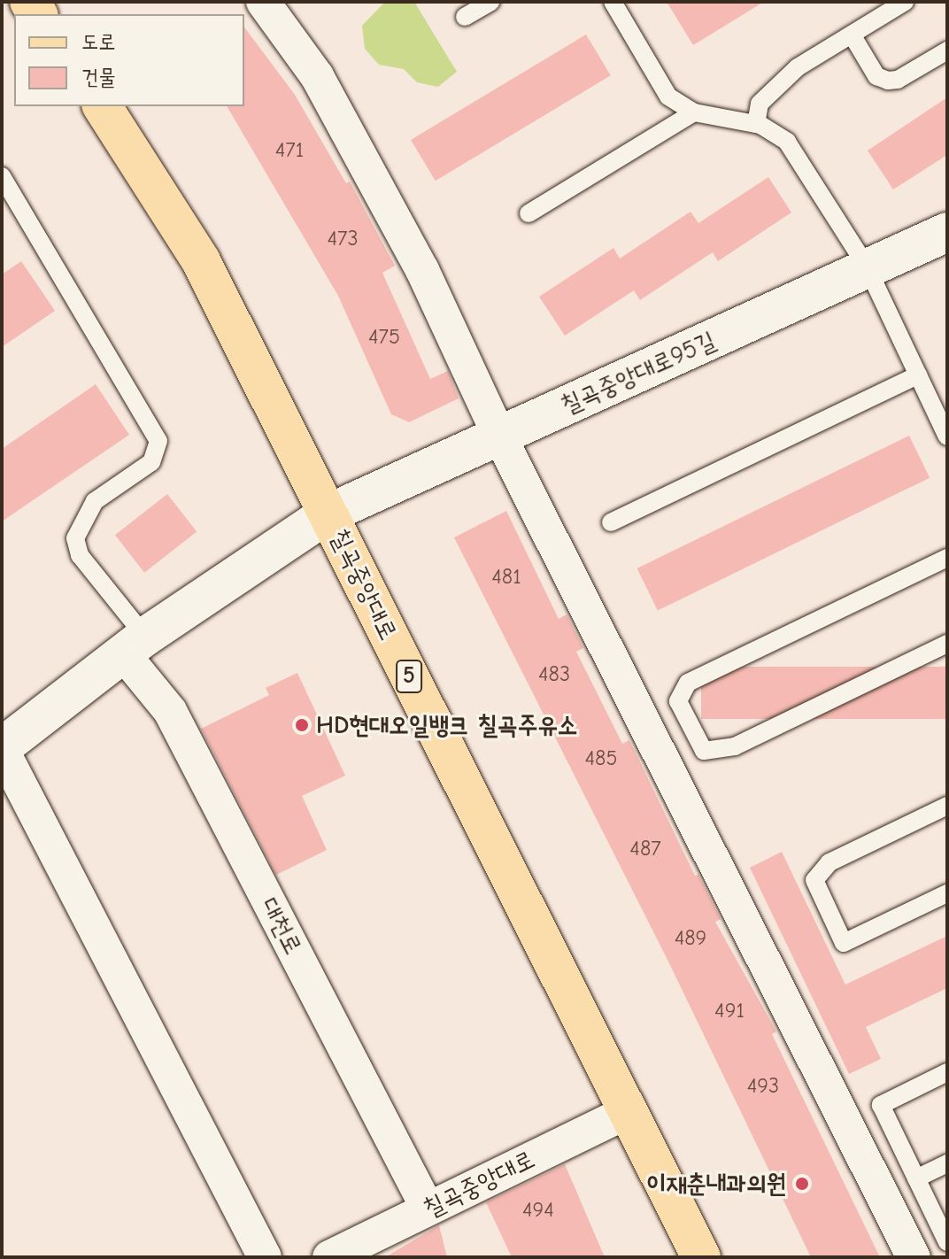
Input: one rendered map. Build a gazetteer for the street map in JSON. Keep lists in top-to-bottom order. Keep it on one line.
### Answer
{"streets":{"main road":["칠곡중앙대로95길","칠곡중앙대로","5"],"street":["대천로"]},"crossings":[["칠곡중앙대로95길","칠곡중앙대로"],["칠곡중앙대로","대천로"]],"places":["HD현대오일뱅크 칠곡주유소","이재춘내과의원"],"house_numbers":["471","473","475","481","483","485","487","489","491","493","494"],"legend":["도로","건물"]}
